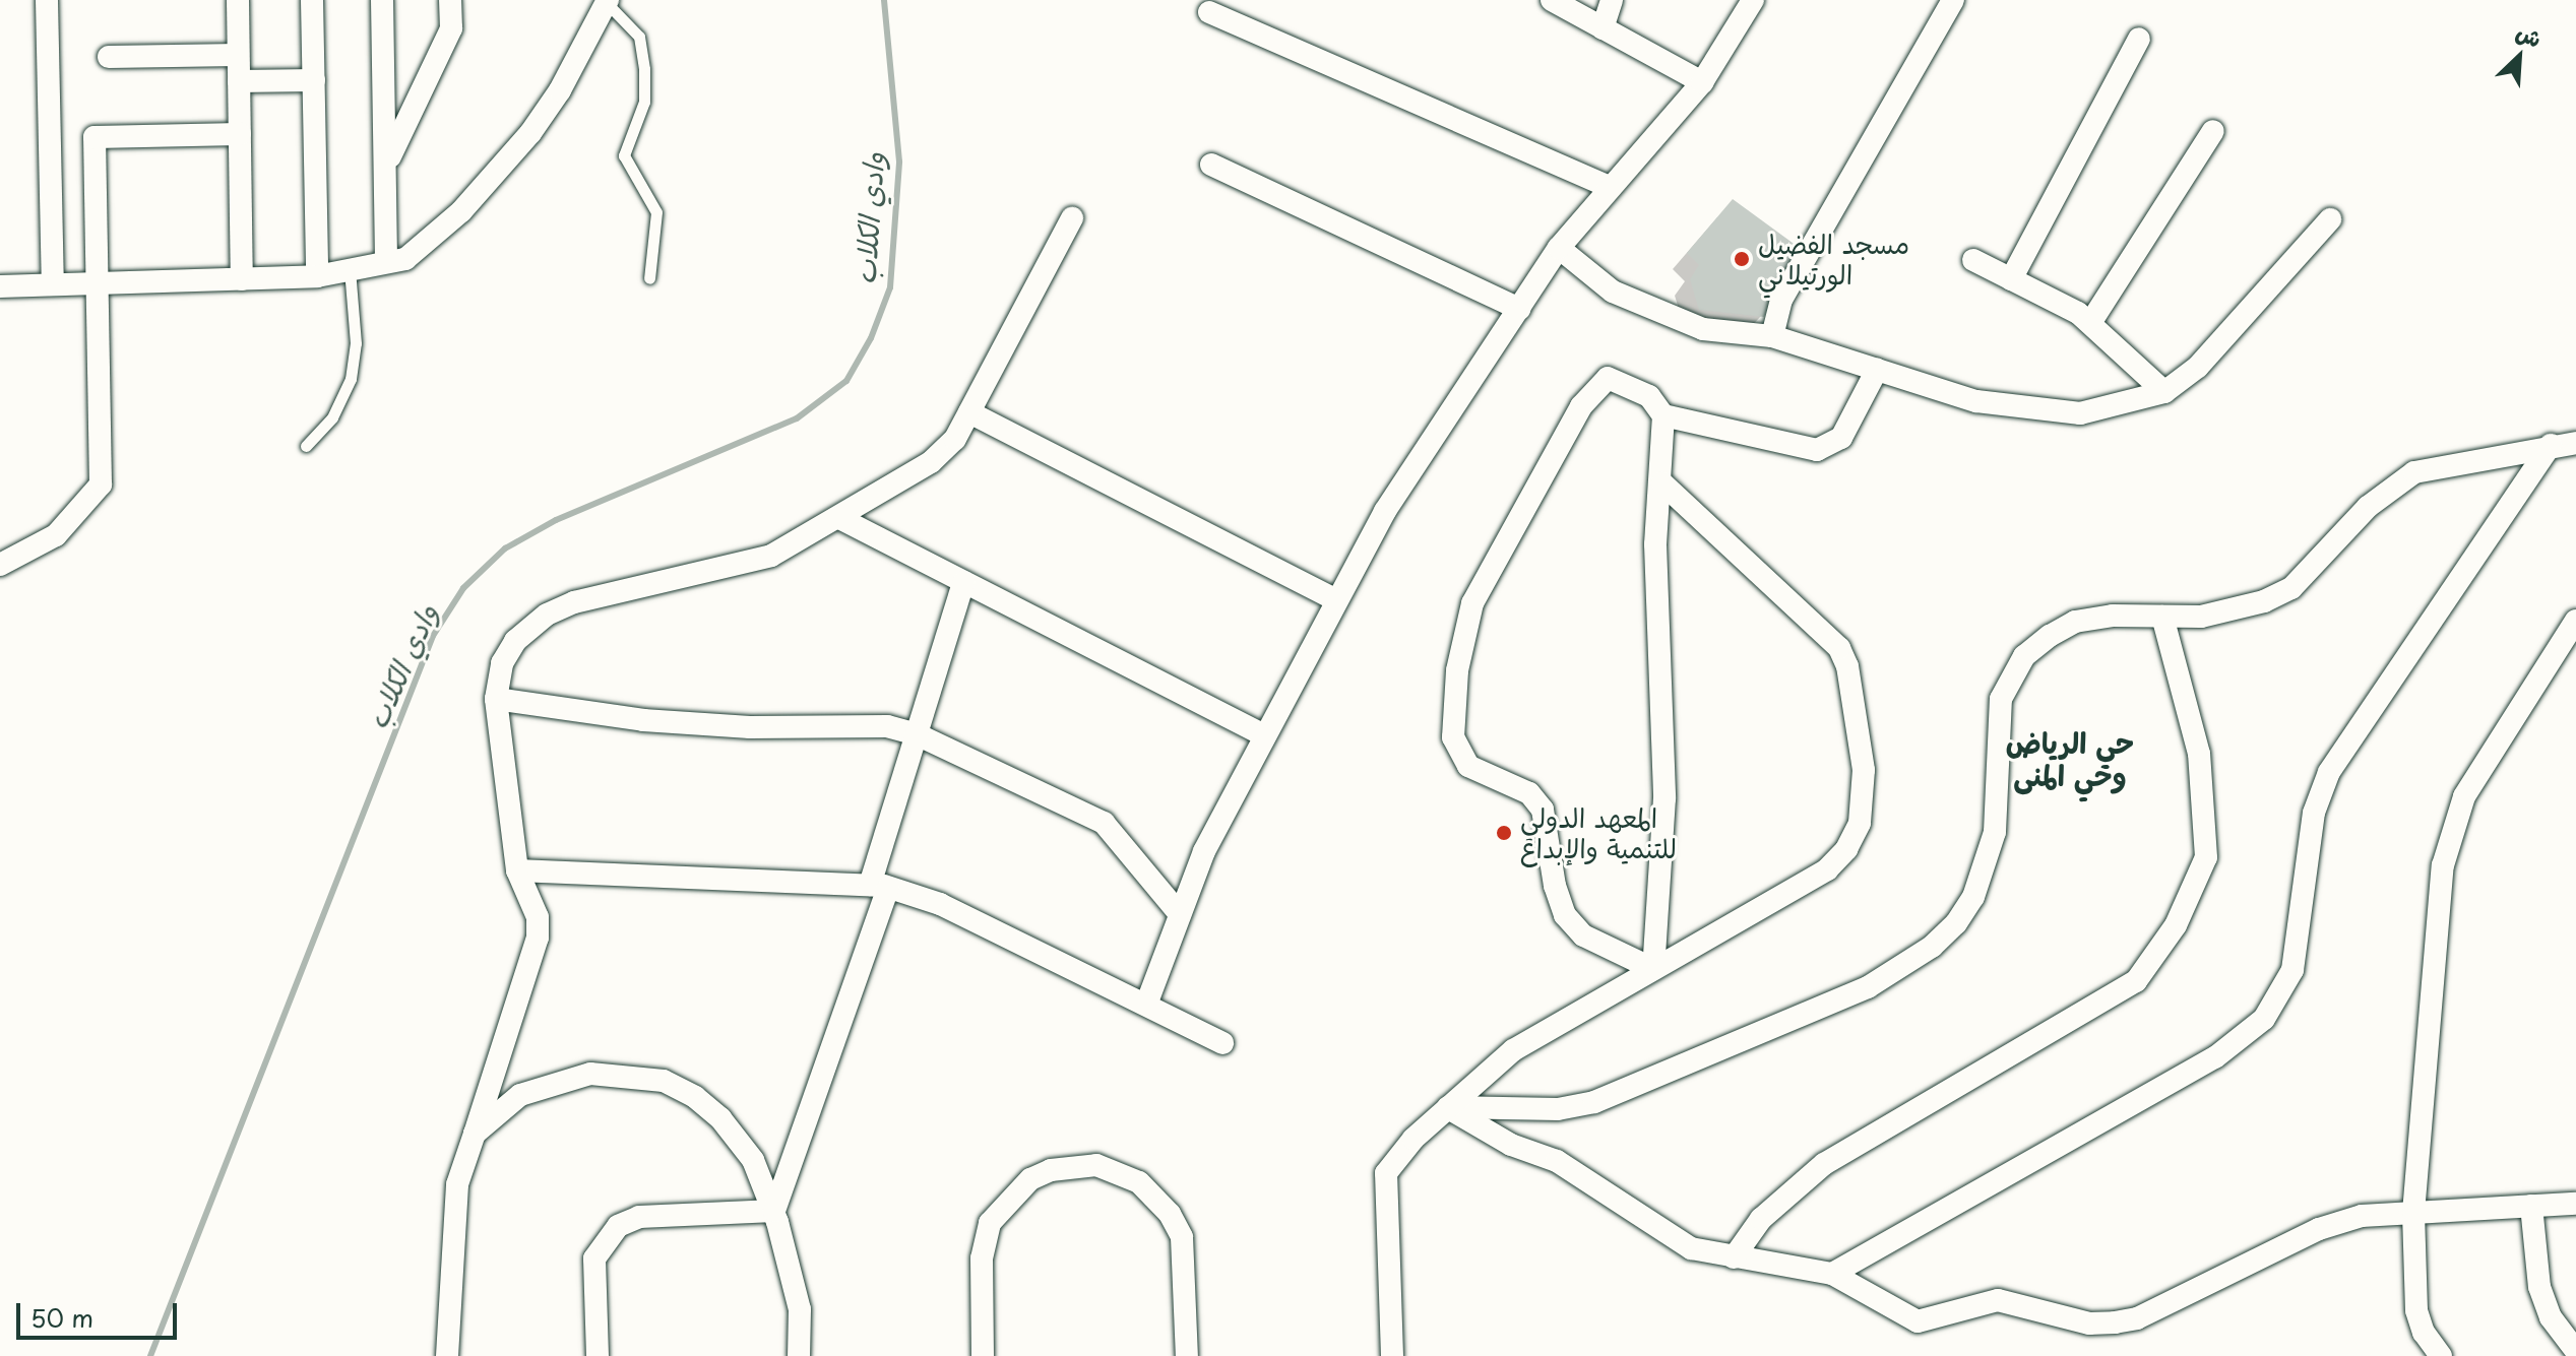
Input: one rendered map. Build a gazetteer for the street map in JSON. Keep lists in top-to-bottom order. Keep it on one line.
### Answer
{"districts":["حي الرياض وحي المنى"],"water":["وادي الكلاب"],"places":["مسجد الفضيل الورتيلاني","المعهد الدولي للتنمية والإبداع"],"scale_bar":"50 m","north":"top right"}
